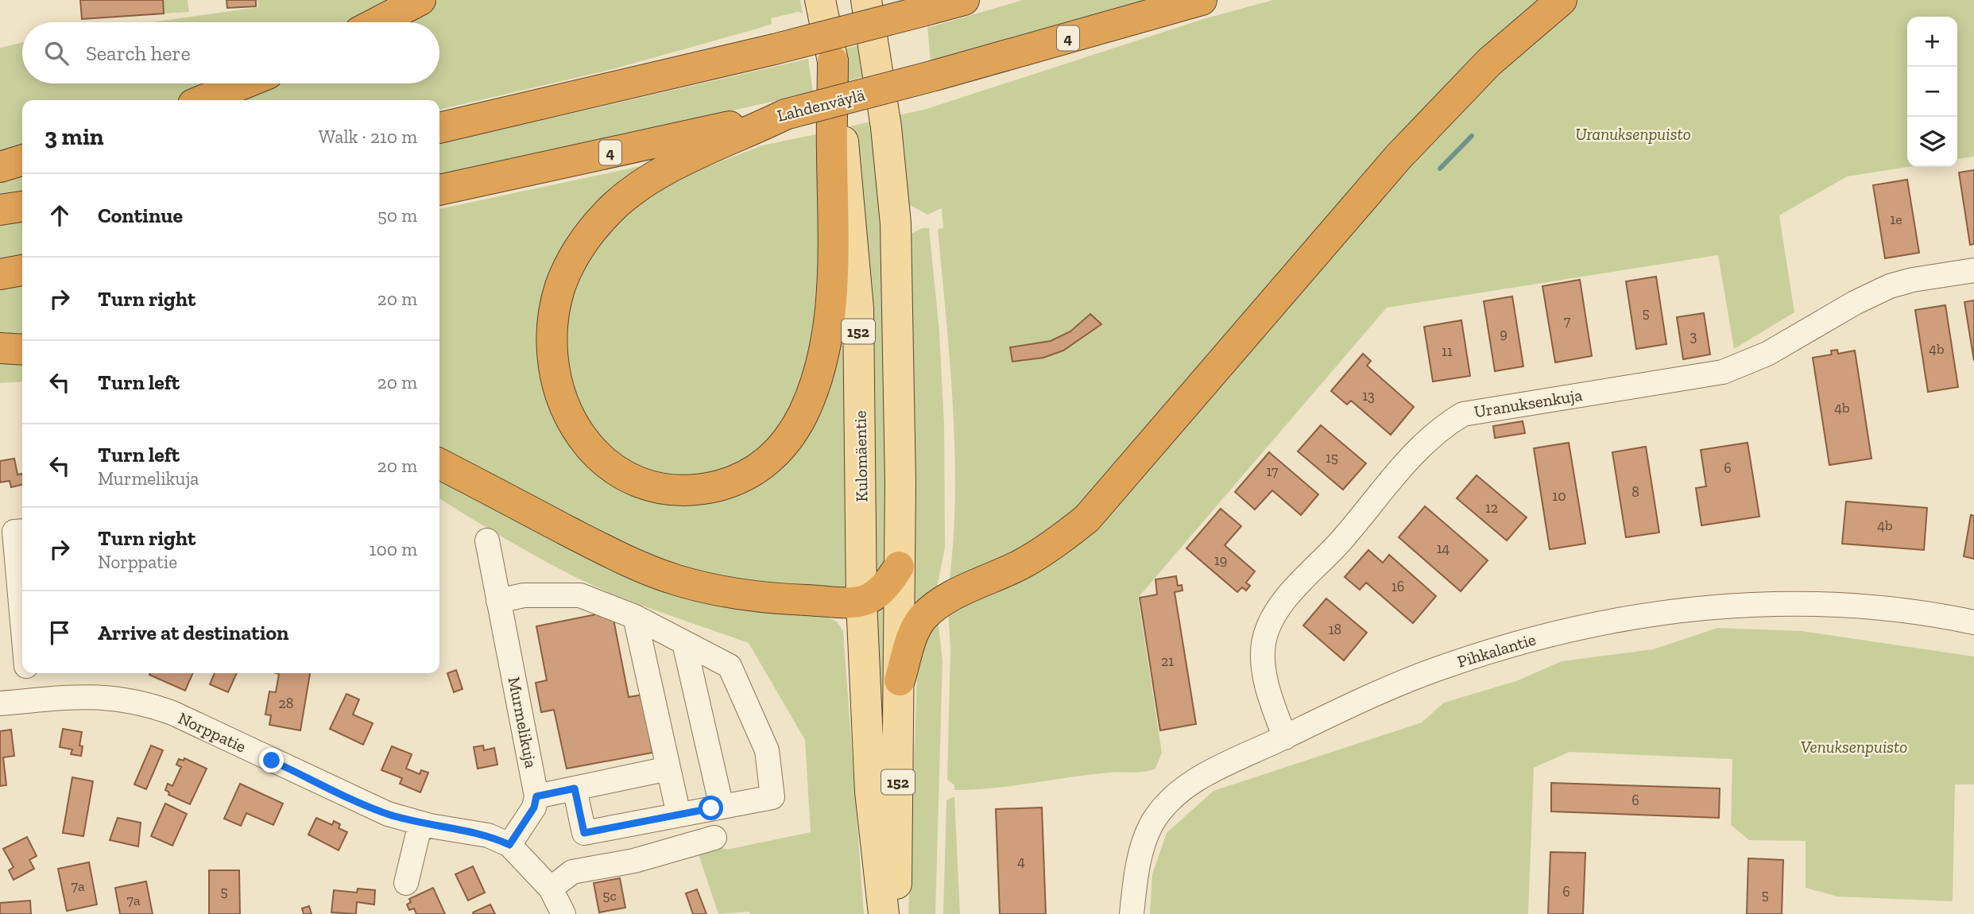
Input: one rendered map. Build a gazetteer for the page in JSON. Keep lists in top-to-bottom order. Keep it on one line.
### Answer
{"streets":{"highway":["4","Lahdenväylä"],"main road":["152","Kulomäentie"],"street":["Uranuksenkuja","Pihkalantie","Murmelikuja","Norppatie"]},"crossings":[["Uranuksenkuja","Pihkalantie"]],"parks":["Uranuksenpuisto","Venuksenpuisto"],"house_numbers":["1e","5","7","9","3","4b","11","13","4b","15","6","17","8","10","12","4b","14","19","16","18","21","28","6","4","7a","5","6","5","5c","7a"],"page":{"map_buttons":["+","−"],"search":"Search here","heading":["3 min","Walk · 210 m"],"list":[["Continue","50 m"],["Turn right","20 m"],["Turn left","20 m"],["Turn left","Murmelikuja","20 m"],["Turn right","Norppatie","100 m"],"Arrive at destination"]}}
